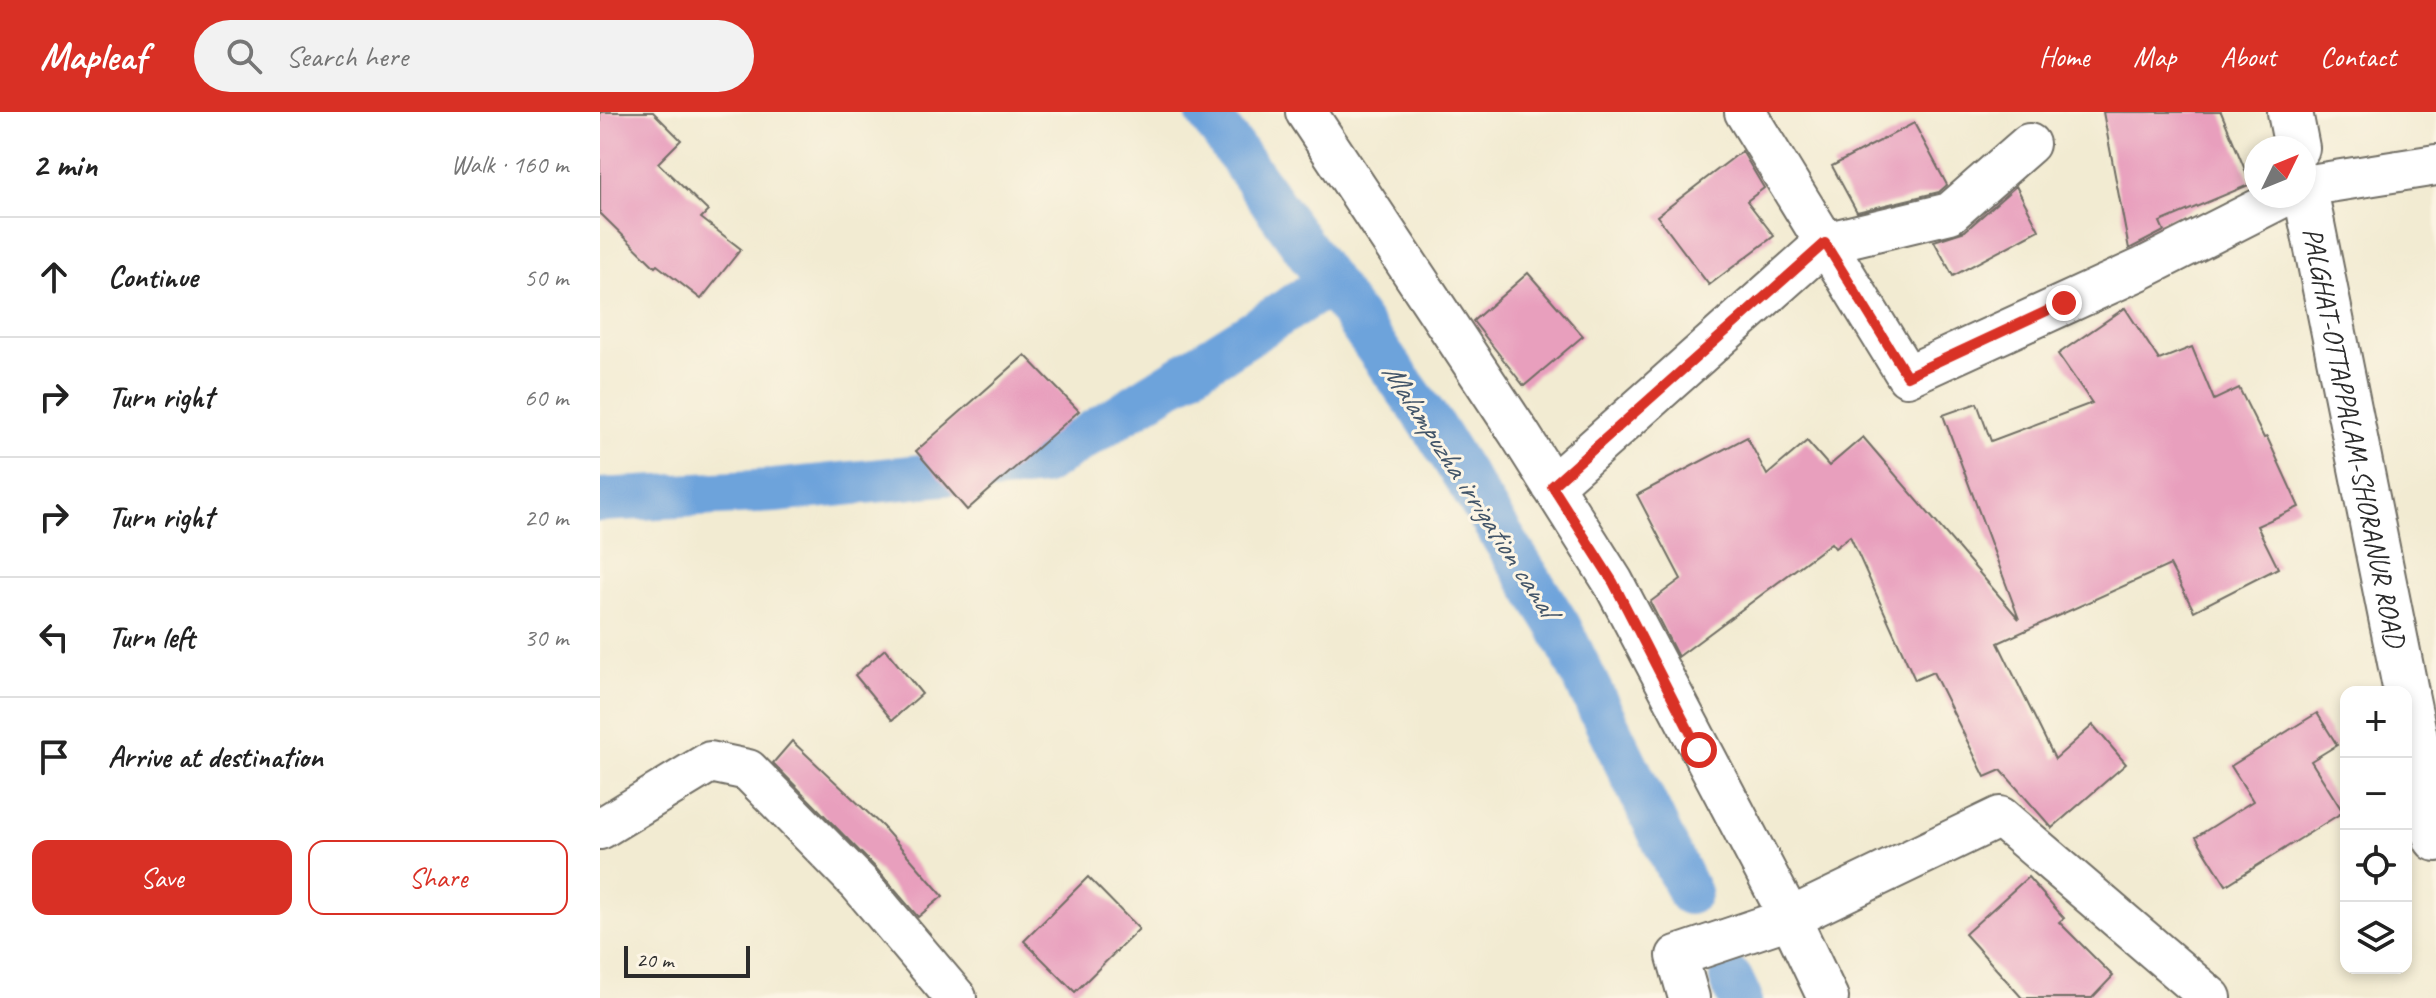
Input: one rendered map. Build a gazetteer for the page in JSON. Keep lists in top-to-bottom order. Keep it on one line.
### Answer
{"streets":{"main road":["PALGHAT-OTTAPPALAM-SHORANUR ROAD"]},"water":["Malampuzha irrigation canal"],"scale_bar":"20 m","north":"top right","page":{"header":"Mapleaf","search":"Search here","nav":["Home","Map","About","Contact"],"heading":["2 min","Walk · 160 m"],"list":[["Continue","50 m"],["Turn right","60 m"],["Turn right","20 m"],["Turn left","30 m"],"Arrive at destination"],"map_buttons":["+","−"],"buttons":["Save","Share"],"scale":"20 m"}}
